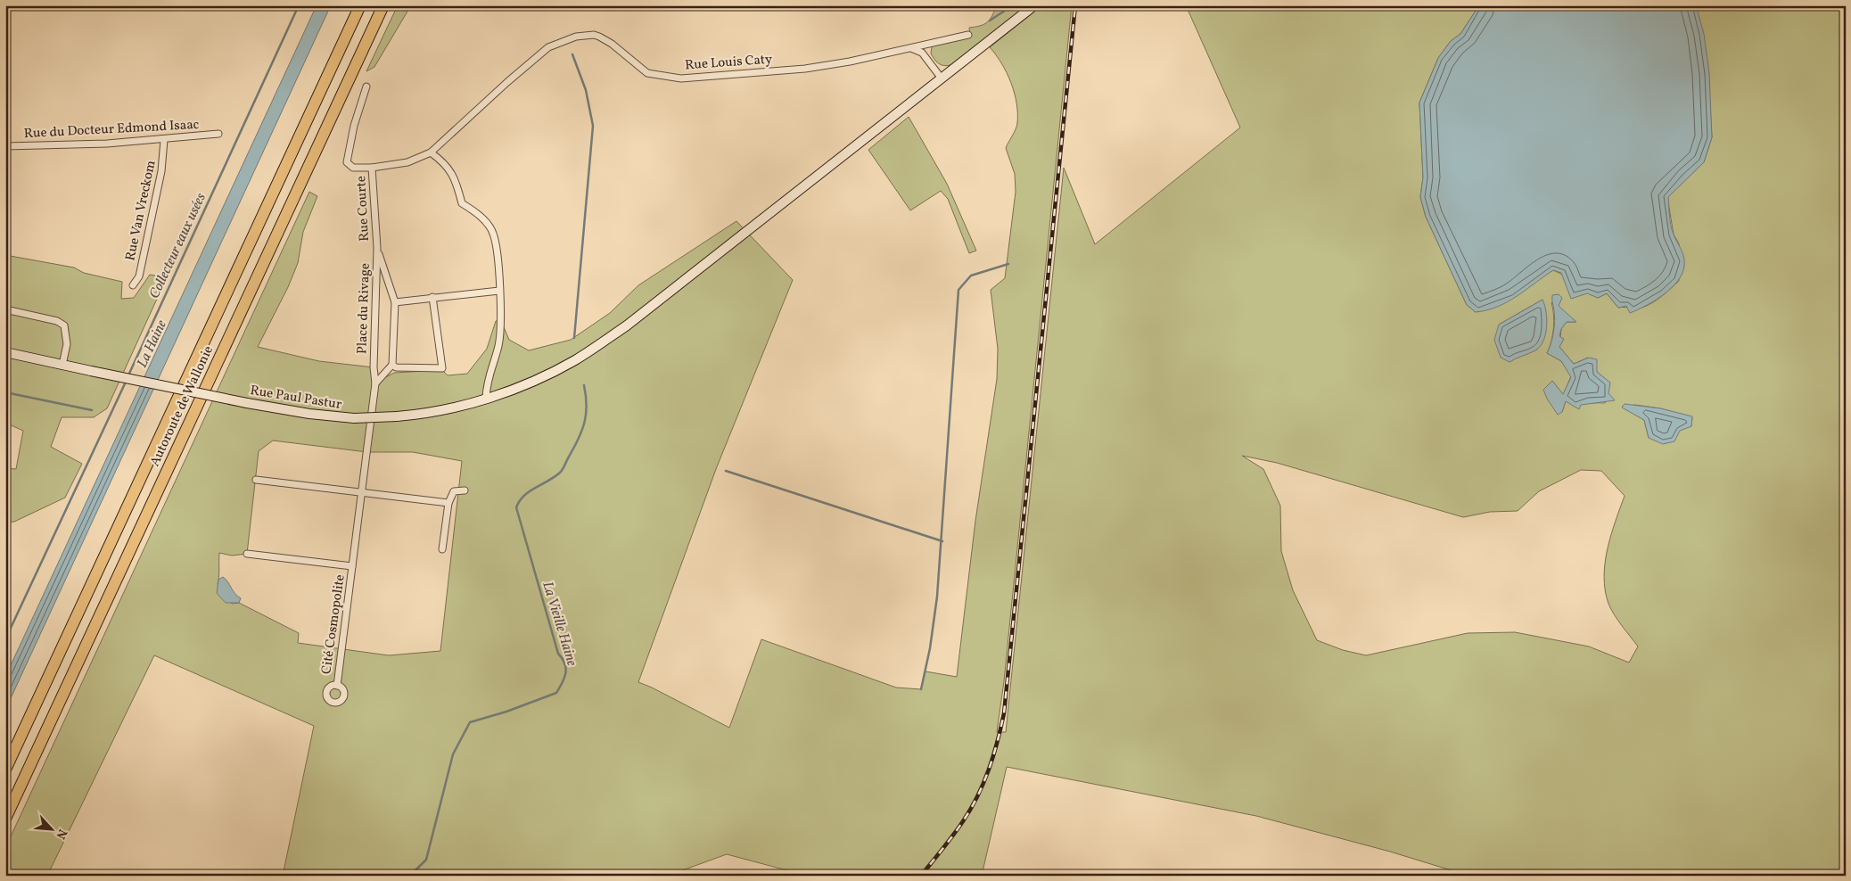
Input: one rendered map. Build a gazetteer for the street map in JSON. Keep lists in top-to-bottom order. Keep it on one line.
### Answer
{"streets":{"highway":["Autoroute de Wallonie"],"main road":["Rue Paul Pastur"],"street":["Rue Louis Caty","Rue du Docteur Edmond Isaac","Rue Courte","Rue Van Vreckom","Place du Rivage","Cité Cosmopolite"]},"crossings":[["Rue Louis Caty","Rue Courte"],["Rue du Docteur Edmond Isaac","Rue Van Vreckom"],["Rue Courte","Place du Rivage"],["Place du Rivage","Cité Cosmopolite"]],"water":["Collecteur eaux usées","La Haine","La Vieille Haine"],"north":"bottom right"}
